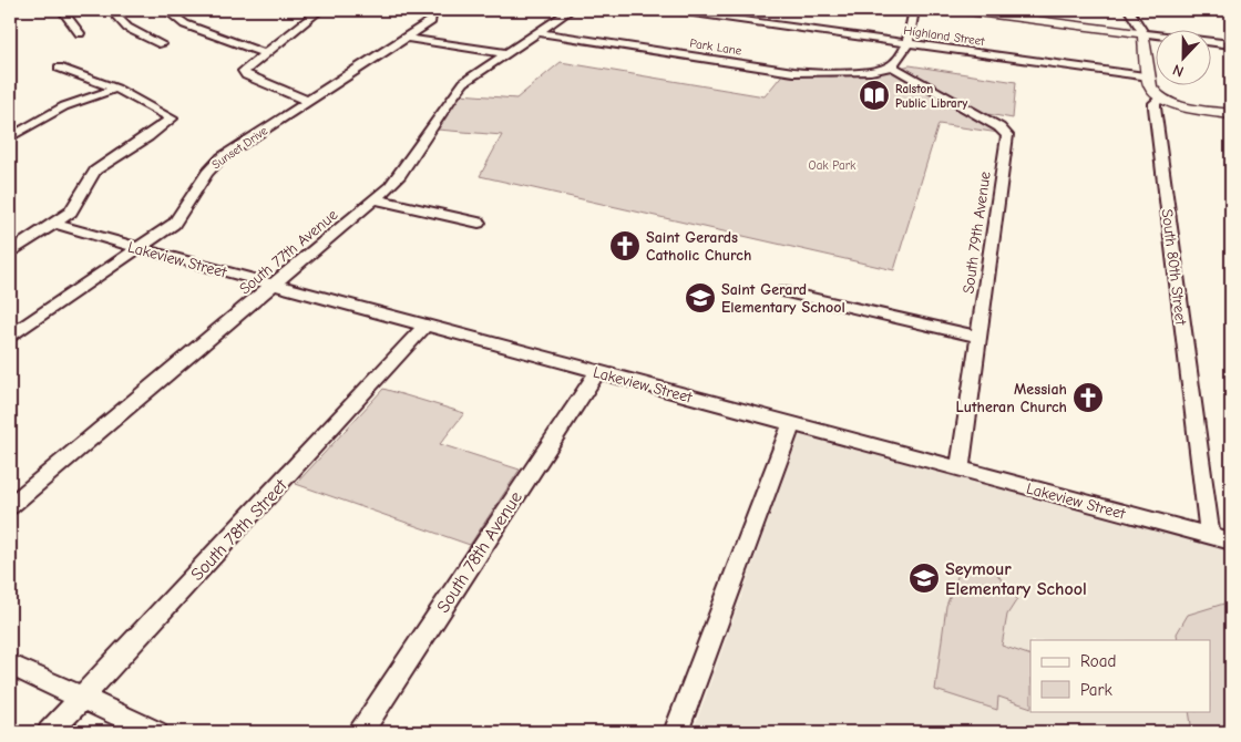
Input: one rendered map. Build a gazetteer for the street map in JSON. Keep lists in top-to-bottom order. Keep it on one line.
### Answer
{"streets":{"street":["Highland Street","Park Lane","Sunset Drive","South 79th Avenue","South 77th Avenue","Lakeview Street","South 80th Street","South 78th Street","South 78th Avenue"]},"crossings":[["Park Lane","South 79th Avenue"],["Park Lane","South 77th Avenue"],["Sunset Drive","Lakeview Street"],["South 79th Avenue","Lakeview Street"],["South 77th Avenue","Lakeview Street"],["Lakeview Street","South 80th Street"],["Lakeview Street","South 78th Street"],["Lakeview Street","South 78th Avenue"]],"parks":["Oak Park"],"places":{"library":["Ralston Public Library"],"church":["Saint Gerards Catholic Church","Messiah Lutheran Church"],"school or university":["Saint Gerard Elementary School","Seymour Elementary School"]},"legend":["Road","Park"],"north":"bottom"}
